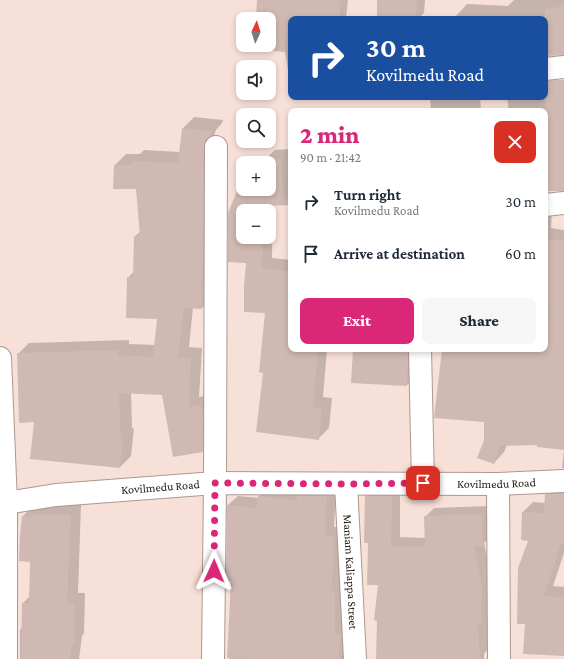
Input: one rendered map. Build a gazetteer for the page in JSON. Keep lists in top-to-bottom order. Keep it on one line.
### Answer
{"streets":{"street":["Kovilmedu Road","Maniam Kaliappa Street"]},"crossings":[["Kovilmedu Road","Maniam Kaliappa Street"]],"north":"top","page":{"map_buttons":["+","−"],"turn":["30 m","Kovilmedu Road"],"heading":["2 min","90 m · 21:42"],"list":[{"name":"Turn right","note":"Kovilmedu Road","value":"30 m"},{"name":"Arrive at destination","value":"60 m"}],"buttons":["Exit","Share"]}}
